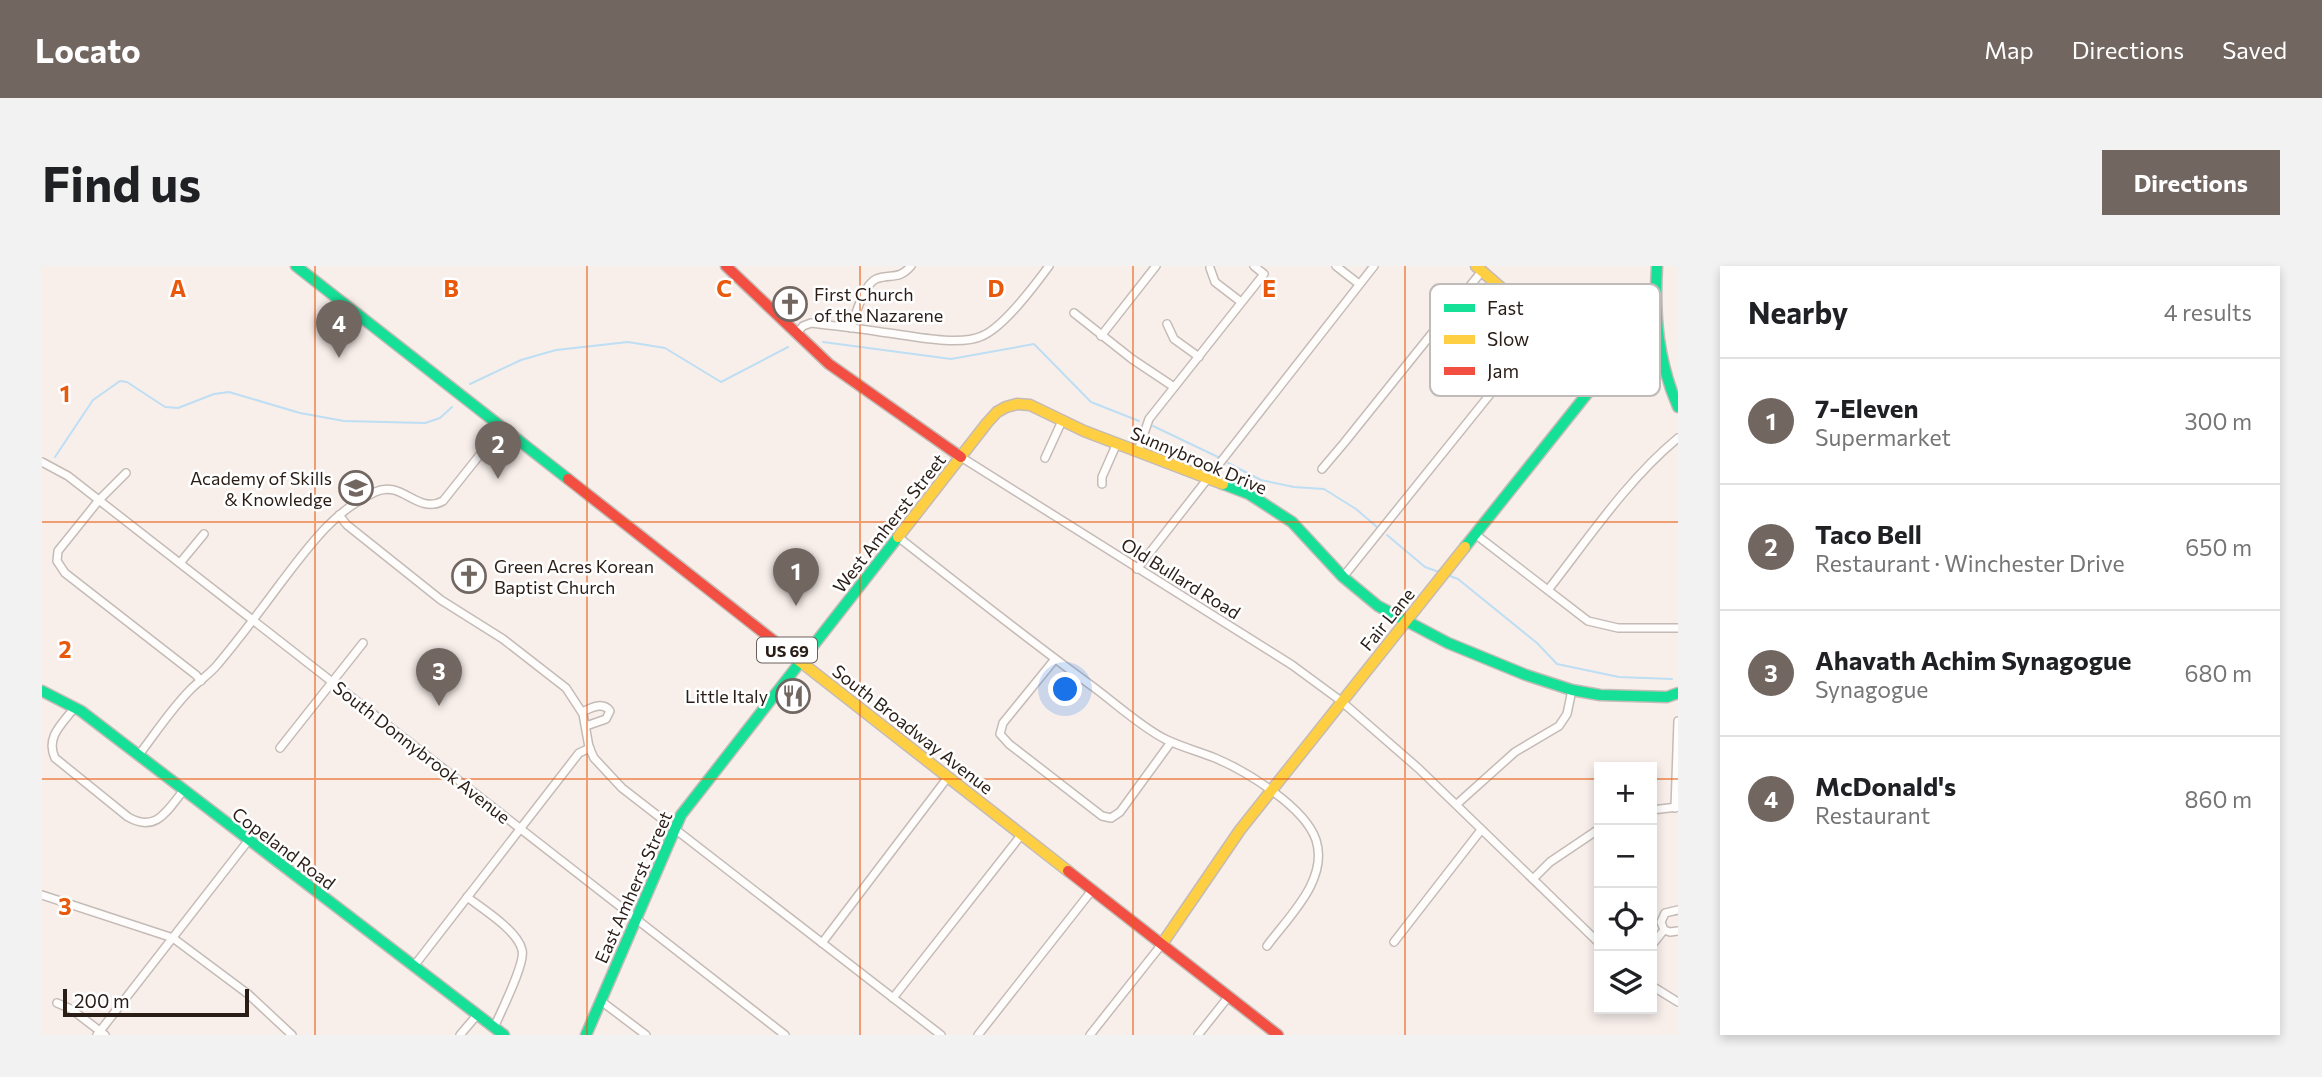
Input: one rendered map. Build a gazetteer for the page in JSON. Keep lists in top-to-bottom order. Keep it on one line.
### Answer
{"streets":{"main road":["Sunnybrook Drive","West Amherst Street","Old Bullard Road","Fair Lane","US 69","South Broadway Avenue","Copeland Road","East Amherst Street"],"street":["South Donnybrook Avenue"]},"crossings":[["Sunnybrook Drive","West Amherst Street"],["Sunnybrook Drive","Fair Lane"],["West Amherst Street","Old Bullard Road"],["West Amherst Street","South Broadway Avenue"],["West Amherst Street","East Amherst Street"],["Old Bullard Road","Fair Lane"],["Fair Lane","South Broadway Avenue"],["South Broadway Avenue","East Amherst Street"],["South Donnybrook Avenue","East Amherst Street"]],"places":{"church":["First Church of the Nazarene","Green Acres Korean Baptist Church"],"school or university":["Academy of Skills & Knowledge"],"restaurant":["Little Italy"]},"legend":["Fast","Slow","Jam"],"scale_bar":"200 m","page":{"header":"Locato","nav":["Map","Directions","Saved"],"buttons":"Directions","title":"Find us","heading":["Nearby","4 results"],"pins":["4","2","1","3"],"list":[{"mark":"1","name":"7-Eleven","note":"Supermarket","value":"300 m"},{"mark":"2","name":"Taco Bell","note":"Restaurant · Winchester Drive","value":"650 m"},{"mark":"3","name":"Ahavath Achim Synagogue","note":"Synagogue","value":"680 m"},{"mark":"4","name":"McDonald's","note":"Restaurant","value":"860 m"}],"map_buttons":["+","−"],"scale":"200 m"},"grid":{"columns":["A","B","C","D","E"],"rows":["1","2","3"]}}
